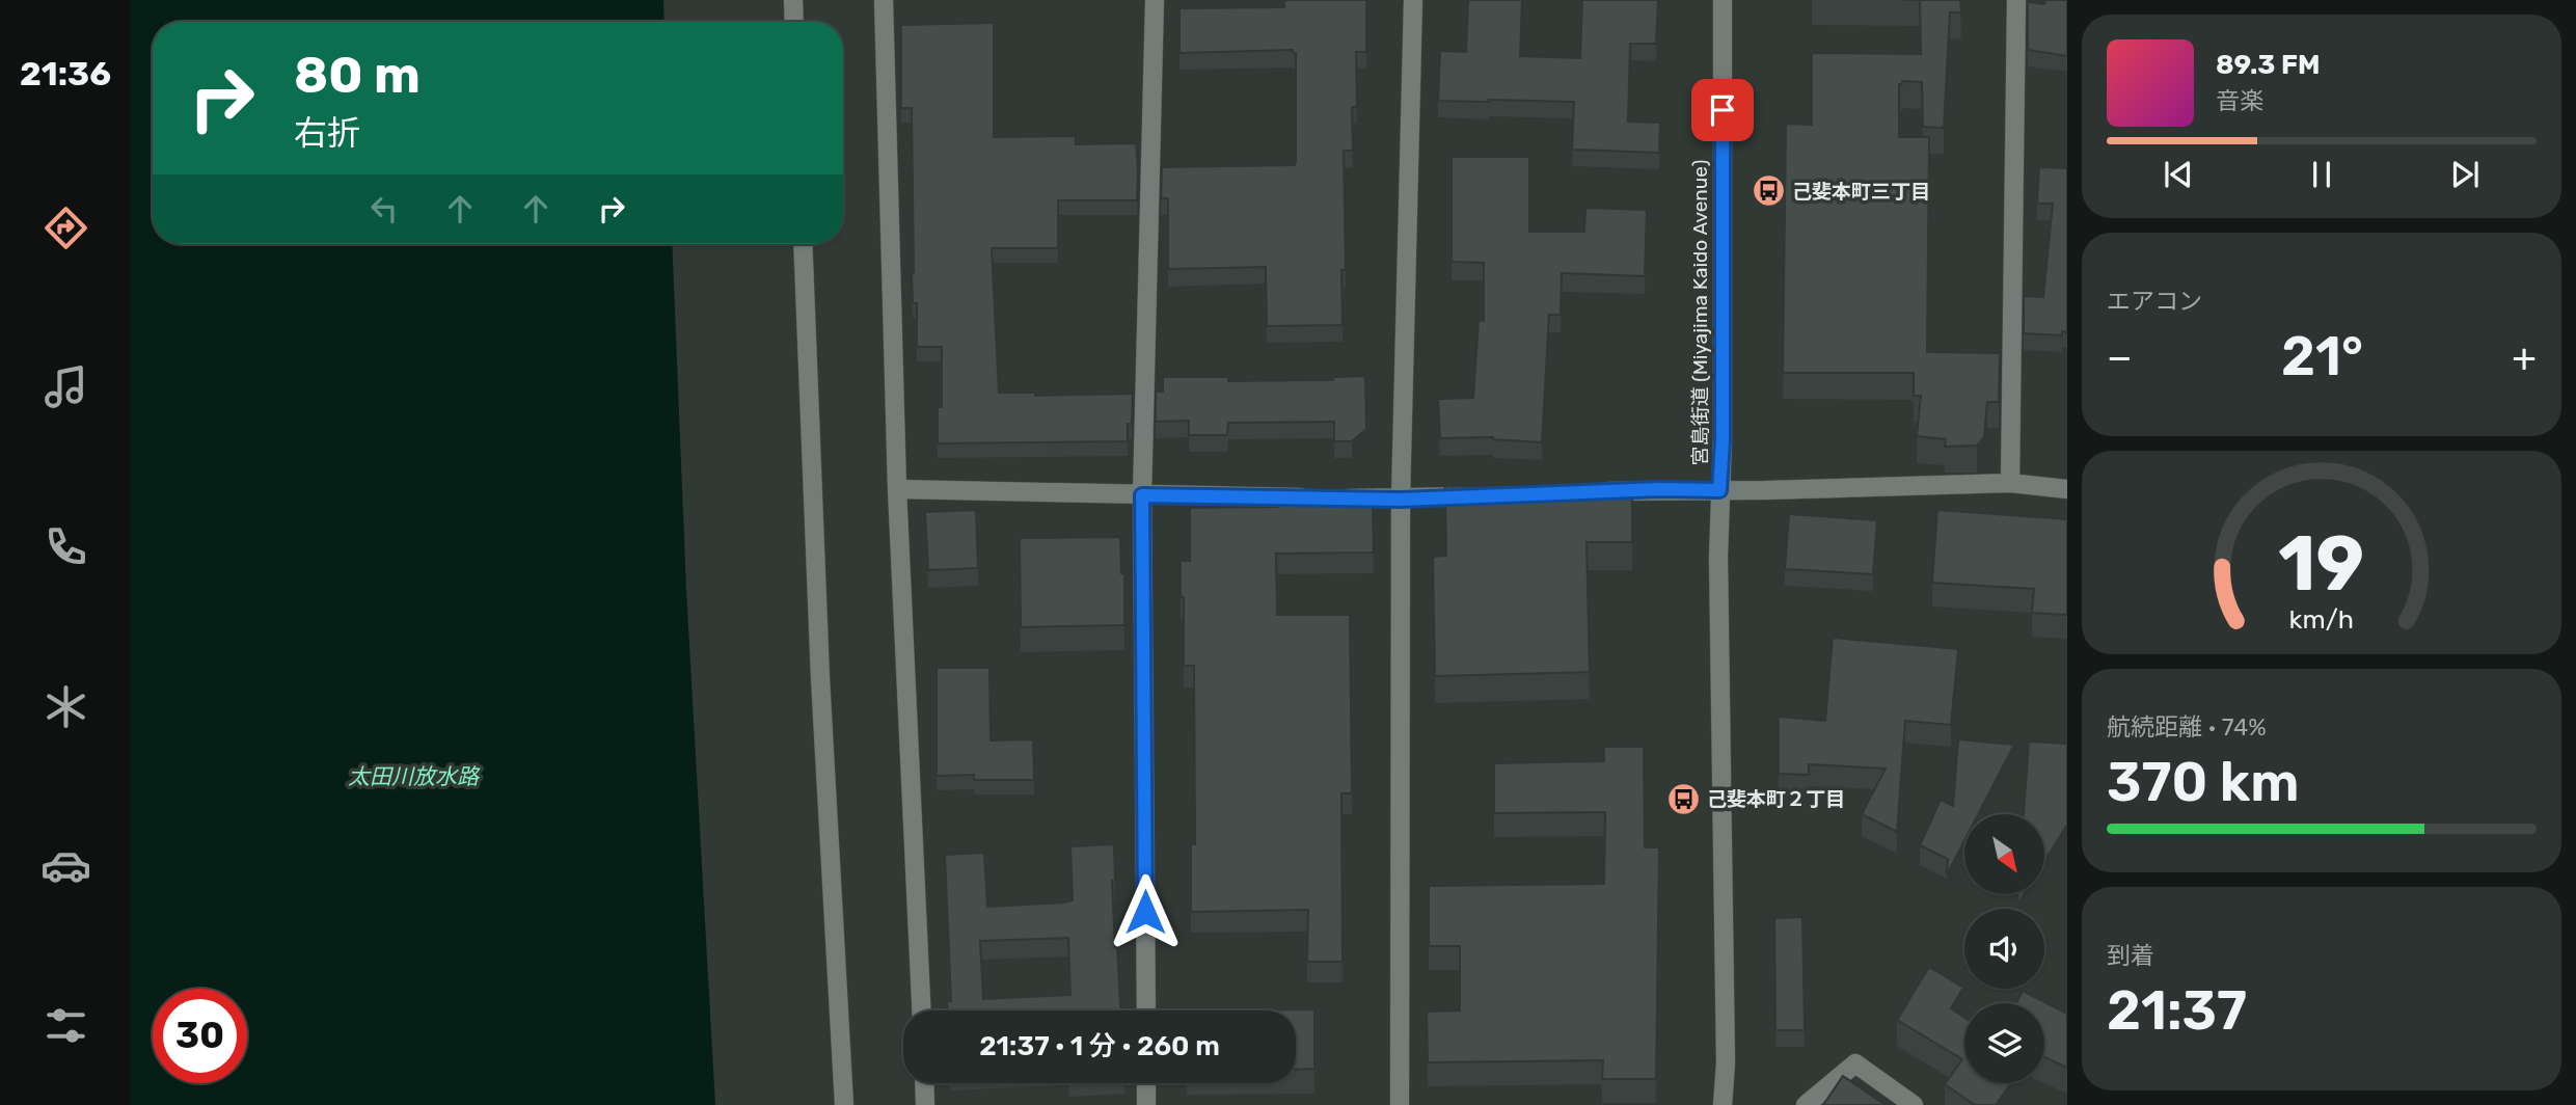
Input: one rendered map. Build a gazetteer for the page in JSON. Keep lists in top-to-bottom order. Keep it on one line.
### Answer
{"streets":{"street":["宮島街道 (Miyajima Kaido Avenue)"]},"water":["太田川放水路"],"places":{"bus stop":["己斐本町三丁目","己斐本町２丁目"]},"north":"bottom right","page":{"tabs":"21:36","turn":["80 m","右折"],"song":["89.3 FM","音楽"],"tile":["エアコン",["航続距離 · 74%","370 km"],["到着","21:37"]],"heat":["−","21°","+"],"limit":"30","trip":"21:37 · 1 分 · 260 m","gauge":["19","km/h"]}}
